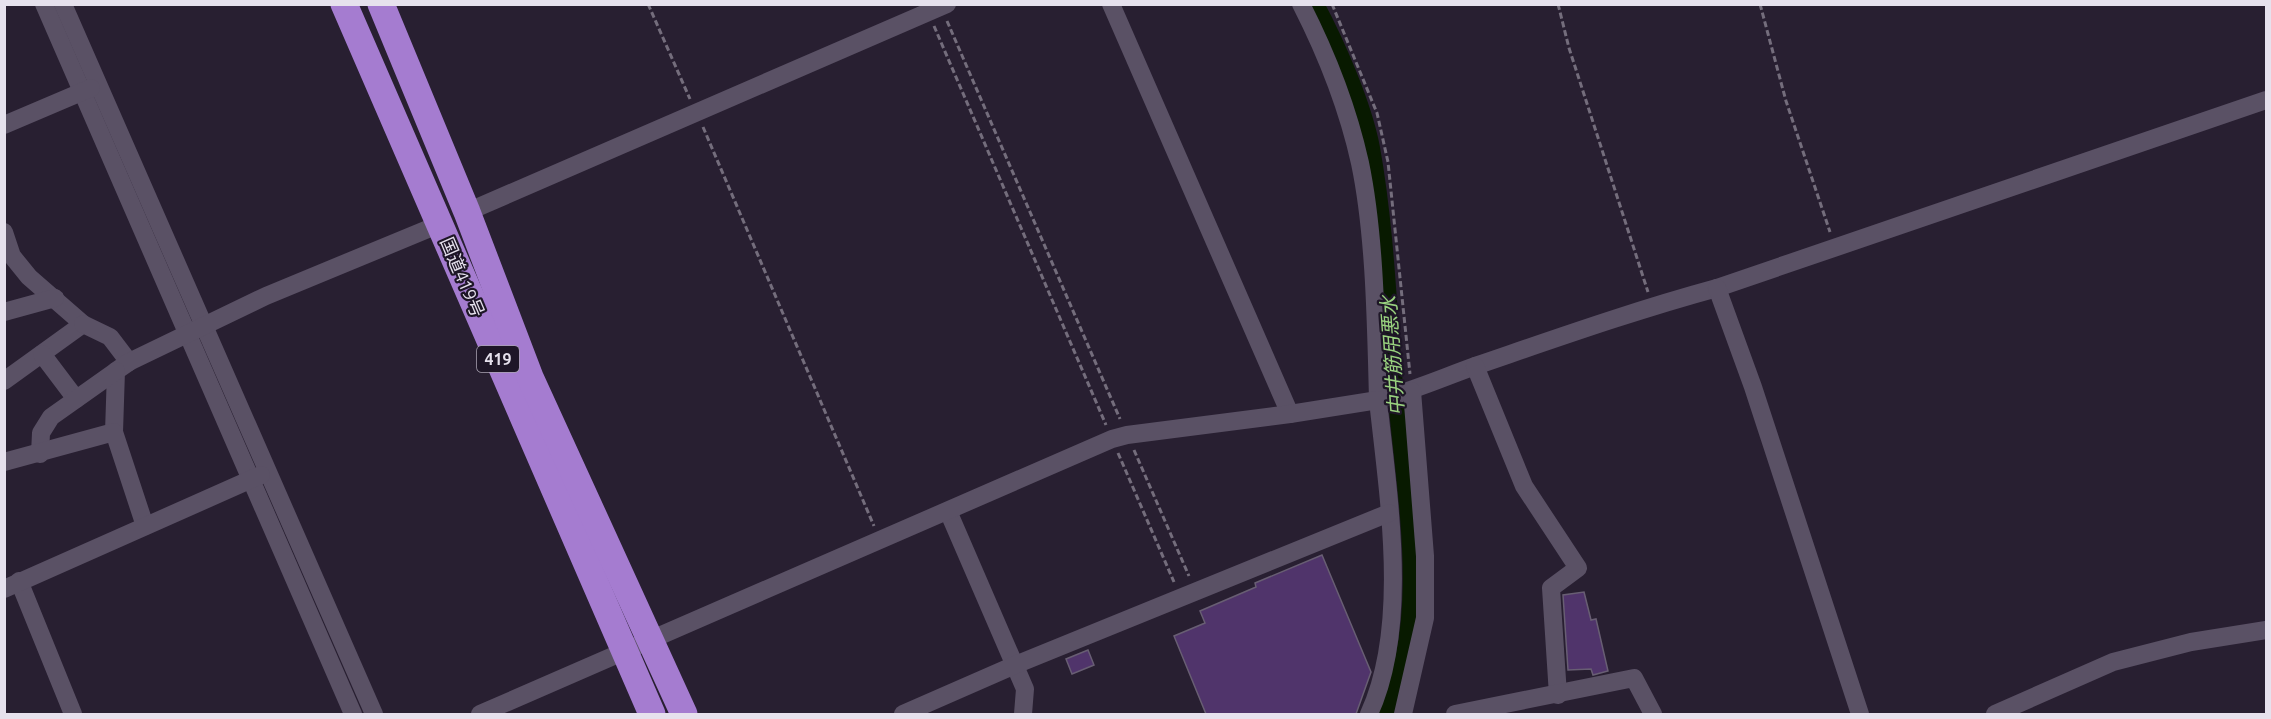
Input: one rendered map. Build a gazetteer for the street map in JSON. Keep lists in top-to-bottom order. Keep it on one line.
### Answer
{"streets":{"highway":["国道419号","419"]},"water":["中井筋用悪水"]}
